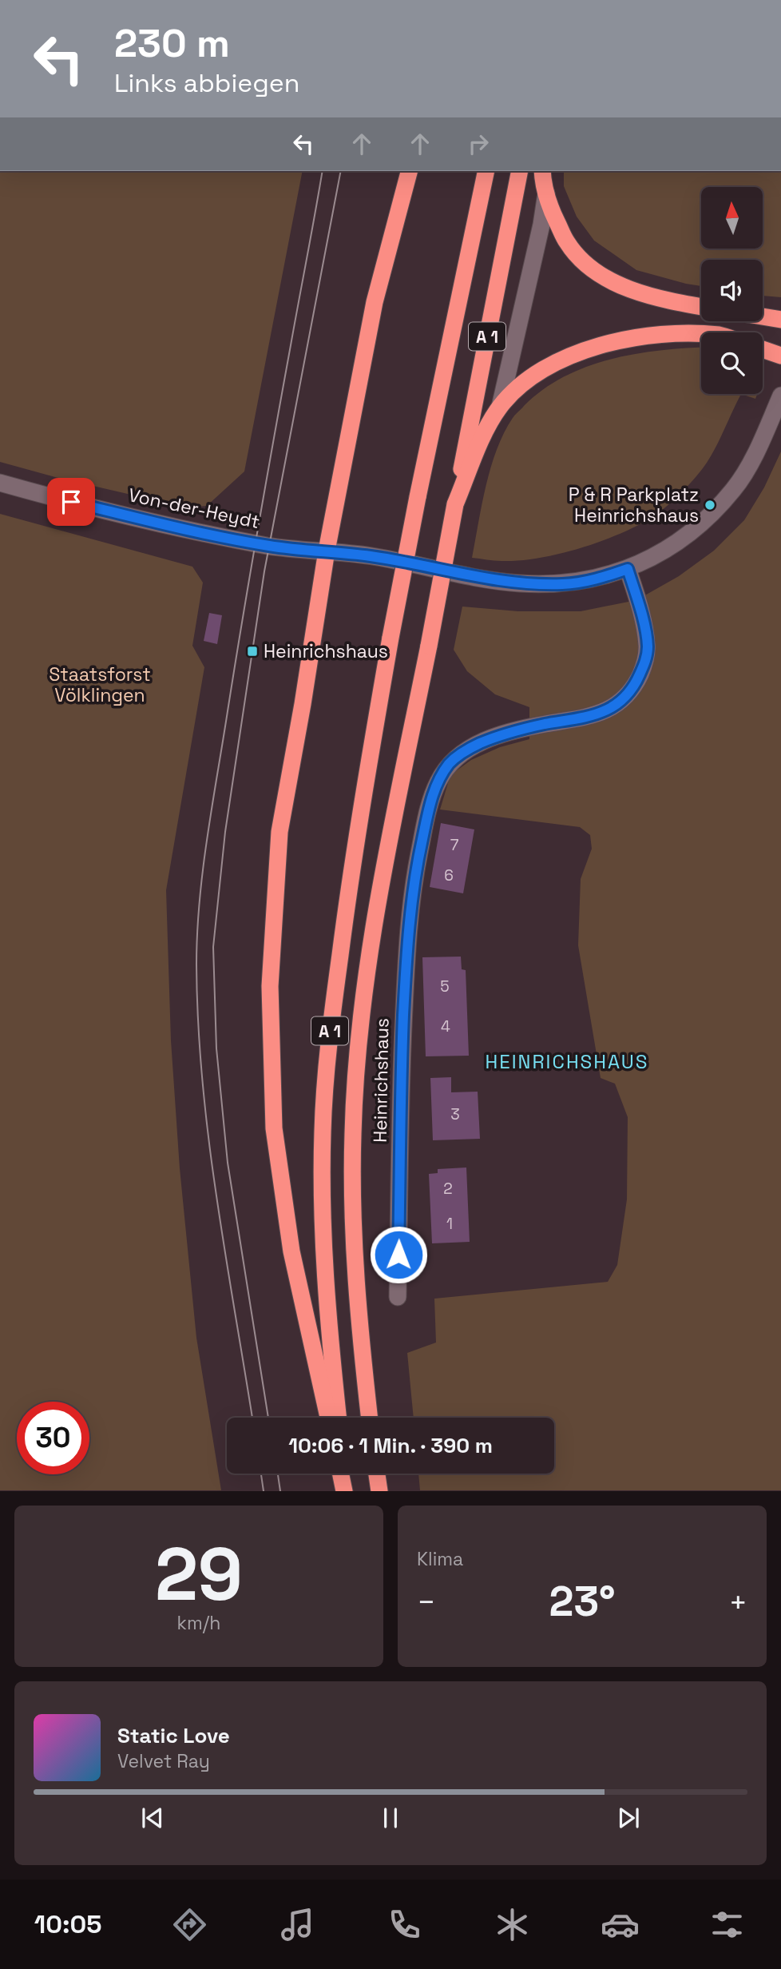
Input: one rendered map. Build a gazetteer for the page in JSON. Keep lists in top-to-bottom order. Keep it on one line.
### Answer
{"streets":{"highway":["A 1"],"street":["Von-der-Heydt","Heinrichshaus"]},"crossings":[["Von-der-Heydt","Heinrichshaus"]],"districts":["HEINRICHSHAUS"],"parks":["Staatsforst Völklingen"],"places":{"other":["P & R Parkplatz Heinrichshaus"],"transit":["Heinrichshaus"]},"house_numbers":["7","6","5","4","3","2","1"],"north":"top","page":{"turn":["230 m","Links abbiegen"],"limit":"30","trip":"10:06 · 1 Min. · 390 m","tile":[["29","km/h"],"Klima"],"heat":["−","23°","+"],"song":["Static Love","Velvet Ray"],"tabs":"10:05"}}
